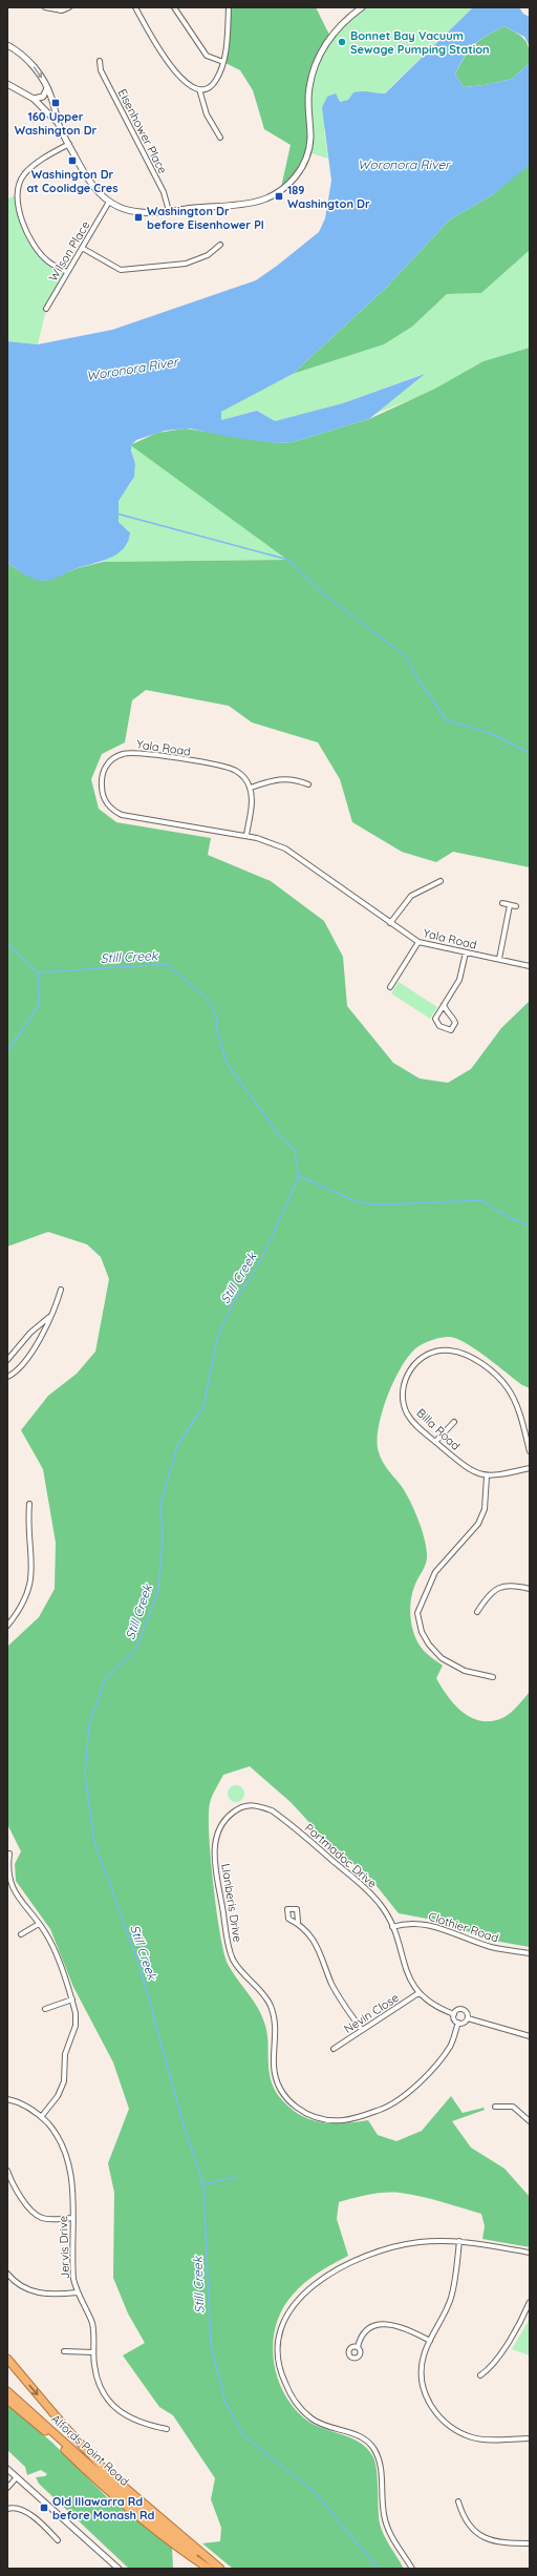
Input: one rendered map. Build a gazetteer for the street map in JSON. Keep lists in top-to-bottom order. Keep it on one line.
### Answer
{"streets":{"highway":["Alfords Point Road"],"street":["Eisenhower Place","Wilson Place","Yala Road","Billa Road","Portmadoc Drive","Llanberis Drive","Clothier Road","Nevin Close","Jervis Drive"]},"crossings":[["Portmadoc Drive","Llanberis Drive"],["Portmadoc Drive","Clothier Road"],["Portmadoc Drive","Nevin Close"]],"water":["Woronora River","Still Creek"],"places":{"other":["Bonnet Bay Vacuum Sewage Pumping Station"],"transit":["160 Upper Washington Dr","Washington Dr at Coolidge Cres","189 Washington Dr","Washington Dr before Eisenhower Pl","Old Illawarra Rd before Monash Rd"]}}
